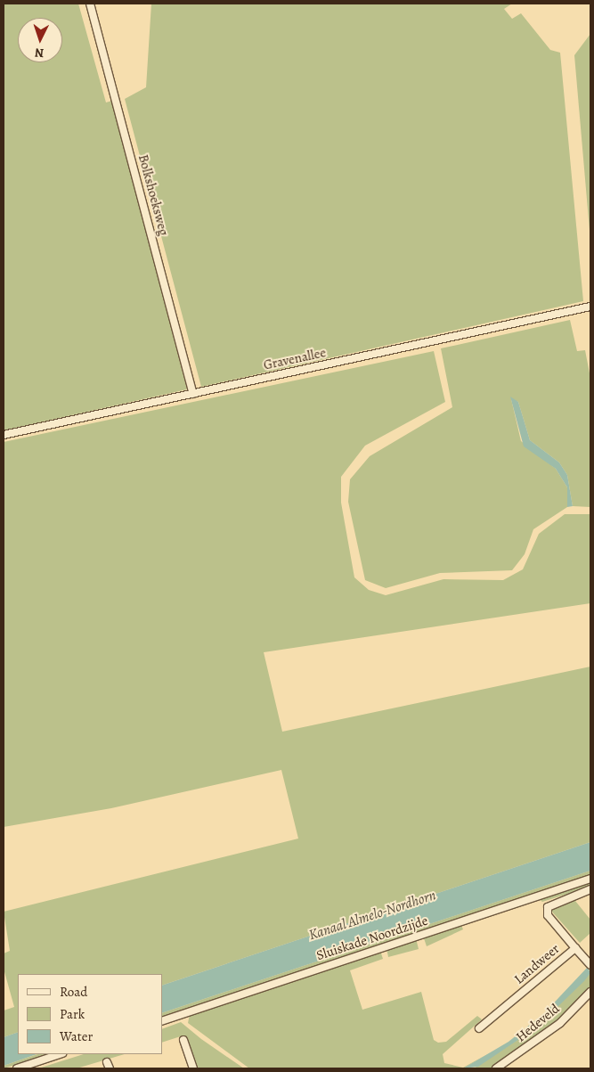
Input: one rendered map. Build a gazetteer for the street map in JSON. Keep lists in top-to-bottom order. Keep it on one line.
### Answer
{"streets":{"street":["Bolkshoeksweg","Gravenallee","Sluiskade Noordzijde","Landweer","Hedeveld"]},"crossings":[["Bolkshoeksweg","Gravenallee"]],"water":["Kanaal Almelo-Nordhorn"],"legend":["Road","Park","Water"],"north":"bottom"}
